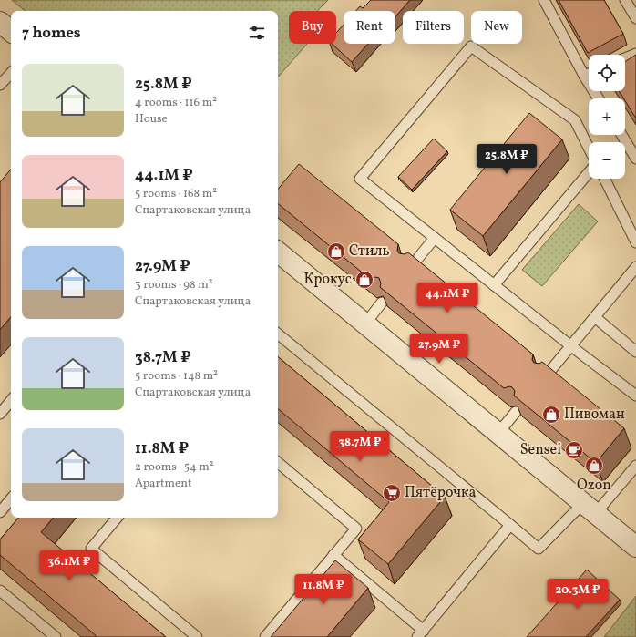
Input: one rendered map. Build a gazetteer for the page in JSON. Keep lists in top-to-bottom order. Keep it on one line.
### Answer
{"places":{"shop":["Стиль","Крокус","Пивоман","Ozon"],"cafe":["Sensei"],"supermarket":["Пятёрочка"]},"page":{"chip":["Buy","Rent","Filters","New"],"heading":"7 homes","map_buttons":["+","−"],"list":[{"name":"25.8M ₽","note":"4 rooms · 116 m² · House"},{"name":"44.1M ₽","note":"5 rooms · 168 m² · Спартаковская улица"},{"name":"27.9M ₽","note":"3 rooms · 98 m² · Спартаковская улица"},{"name":"38.7M ₽","note":"5 rooms · 148 m² · Спартаковская улица"},{"name":"11.8M ₽","note":"2 rooms · 54 m² · Apartment"}],"price":["25.8M ₽","44.1M ₽","27.9M ₽","38.7M ₽","36.1M ₽","11.8M ₽","20.3M ₽"]}}
